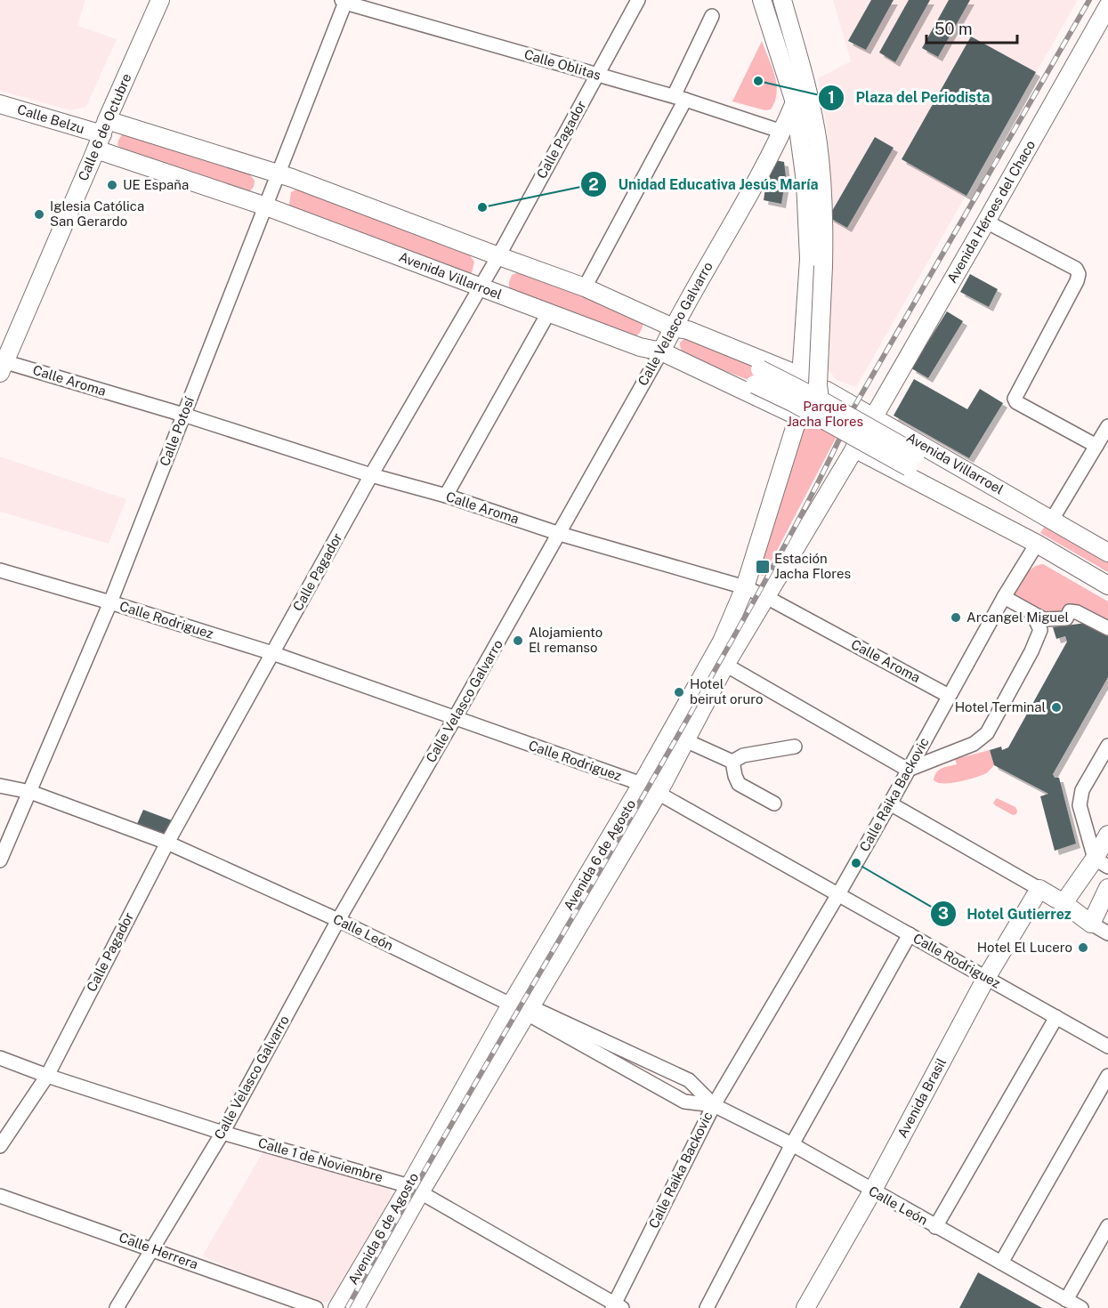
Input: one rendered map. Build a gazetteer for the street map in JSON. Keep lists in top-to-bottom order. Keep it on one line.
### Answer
{"streets":{"main road":["Calle Belzu","Calle 6 de Octubre","Avenida Héroes del Chaco","Avenida Villarroel","Calle Velasco Galvarro","Calle Raika Backovic","Avenida 6 de Agosto","Avenida Brasil"],"street":["Calle Oblitas","Calle Pagador","Calle Aroma","Calle Potosí","Calle Rodriguez","Calle León","Calle 1 de Noviembre","Calle Herrera"]},"crossings":[["Calle Oblitas","Calle Pagador"],["Calle Oblitas","Calle Velasco Galvarro"],["Calle Oblitas","Calle Potosí"],["Calle Belzu","Calle 6 de Octubre"],["Calle Belzu","Avenida Villarroel"],["Calle 6 de Octubre","Avenida Villarroel"],["Calle 6 de Octubre","Calle Aroma"],["Calle Pagador","Avenida Villarroel"],["Calle Pagador","Calle Aroma"],["Calle Pagador","Calle Rodriguez"],["Calle Pagador","Calle León"],["Calle Pagador","Calle 1 de Noviembre"],["Avenida Héroes del Chaco","Avenida Villarroel"],["Avenida Héroes del Chaco","Avenida 6 de Agosto"],["Avenida Villarroel","Calle Velasco Galvarro"],["Avenida Villarroel","Calle Potosí"],["Avenida Villarroel","Calle Raika Backovic"],["Avenida Villarroel","Avenida 6 de Agosto"],["Calle Velasco Galvarro","Calle Aroma"],["Calle Velasco Galvarro","Calle Rodriguez"],["Calle Velasco Galvarro","Avenida 6 de Agosto"],["Calle Velasco Galvarro","Calle León"],["Calle Velasco Galvarro","Calle 1 de Noviembre"],["Calle Velasco Galvarro","Calle Herrera"],["Calle Aroma","Calle Potosí"],["Calle Aroma","Calle Raika Backovic"],["Calle Aroma","Avenida 6 de Agosto"],["Calle Potosí","Calle Rodriguez"],["Calle Potosí","Calle León"],["Calle Rodriguez","Calle Raika Backovic"],["Calle Rodriguez","Avenida 6 de Agosto"],["Calle Rodriguez","Avenida Brasil"],["Calle Raika Backovic","Calle León"],["Calle Raika Backovic","Calle 1 de Noviembre"],["Avenida 6 de Agosto","Calle León"],["Avenida 6 de Agosto","Calle 1 de Noviembre"],["Calle León","Avenida Brasil"]],"parks":["Parque Jacha Flores"],"places":{"other":["Plaza del Periodista","UE España","Unidad Educativa Jesús María","Iglesia Católica San Gerardo","Arcangel Miguel","Alojamiento El remanso","Hotel beirut oruro","Hotel Terminal","Hotel Gutierrez","Hotel El Lucero"],"transit":["Estación Jacha Flores"]},"scale_bar":"50 m"}
